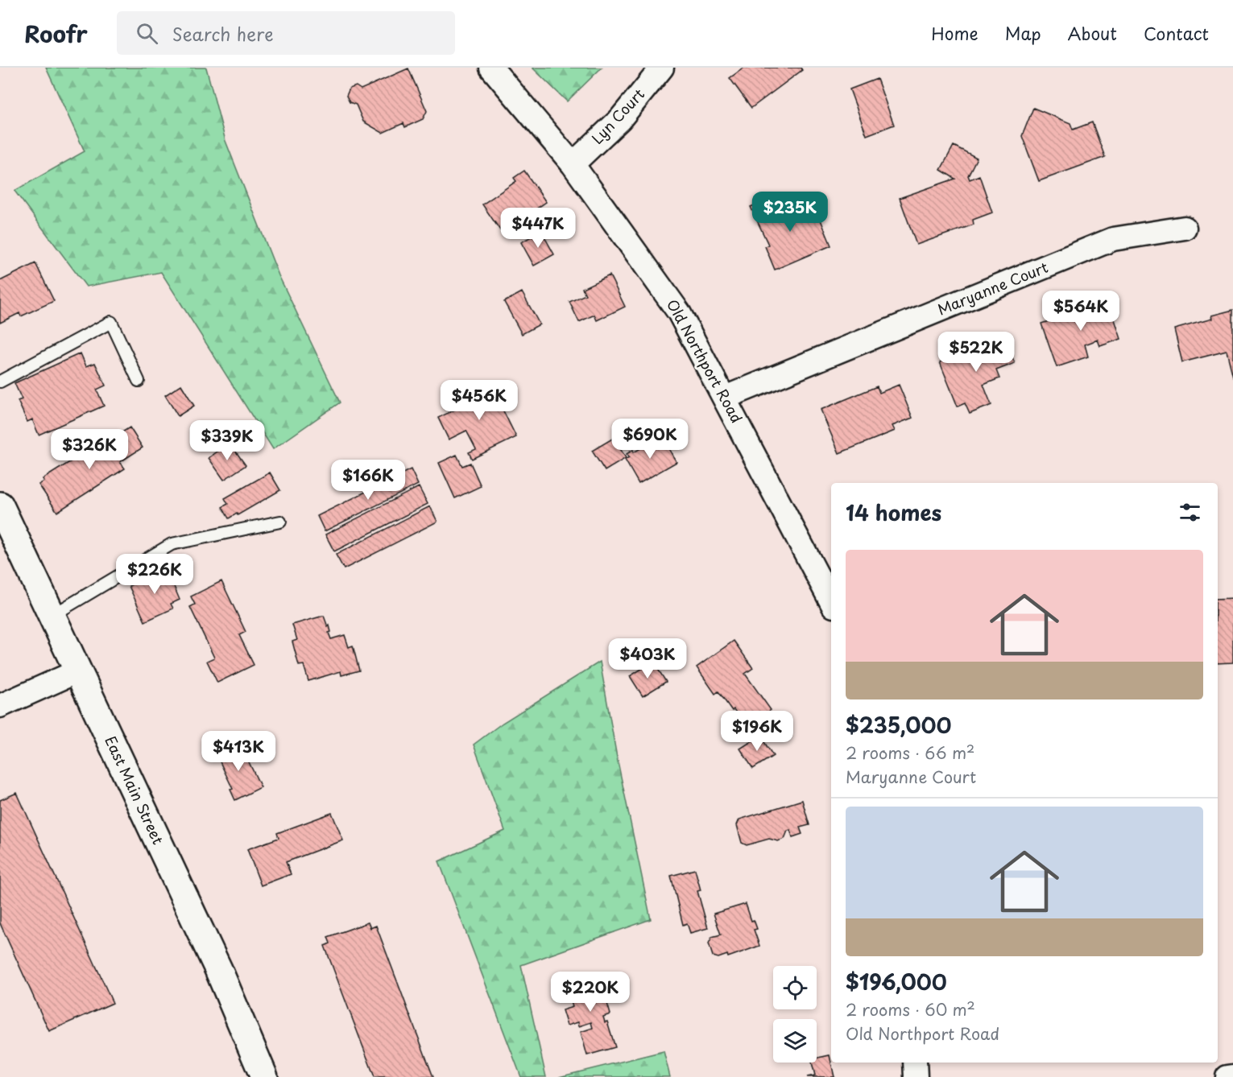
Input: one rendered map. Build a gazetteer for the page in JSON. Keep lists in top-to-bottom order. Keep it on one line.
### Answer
{"streets":{"main road":["East Main Street"],"street":["Lyn Court","Maryanne Court","Old Northport Road"]},"crossings":[["Lyn Court","Old Northport Road"],["Maryanne Court","Old Northport Road"]],"page":{"header":"Roofr","search":"Search here","nav":["Home","Map","About","Contact"],"price":["$235K","$447K","$564K","$522K","$456K","$690K","$339K","$326K","$166K","$226K","$403K","$196K","$413K","$220K"],"heading":"14 homes","list":[{"name":"$235,000","note":"2 rooms · 66 m² · Maryanne Court"},{"name":"$196,000","note":"2 rooms · 60 m² · Old Northport Road"}]}}
